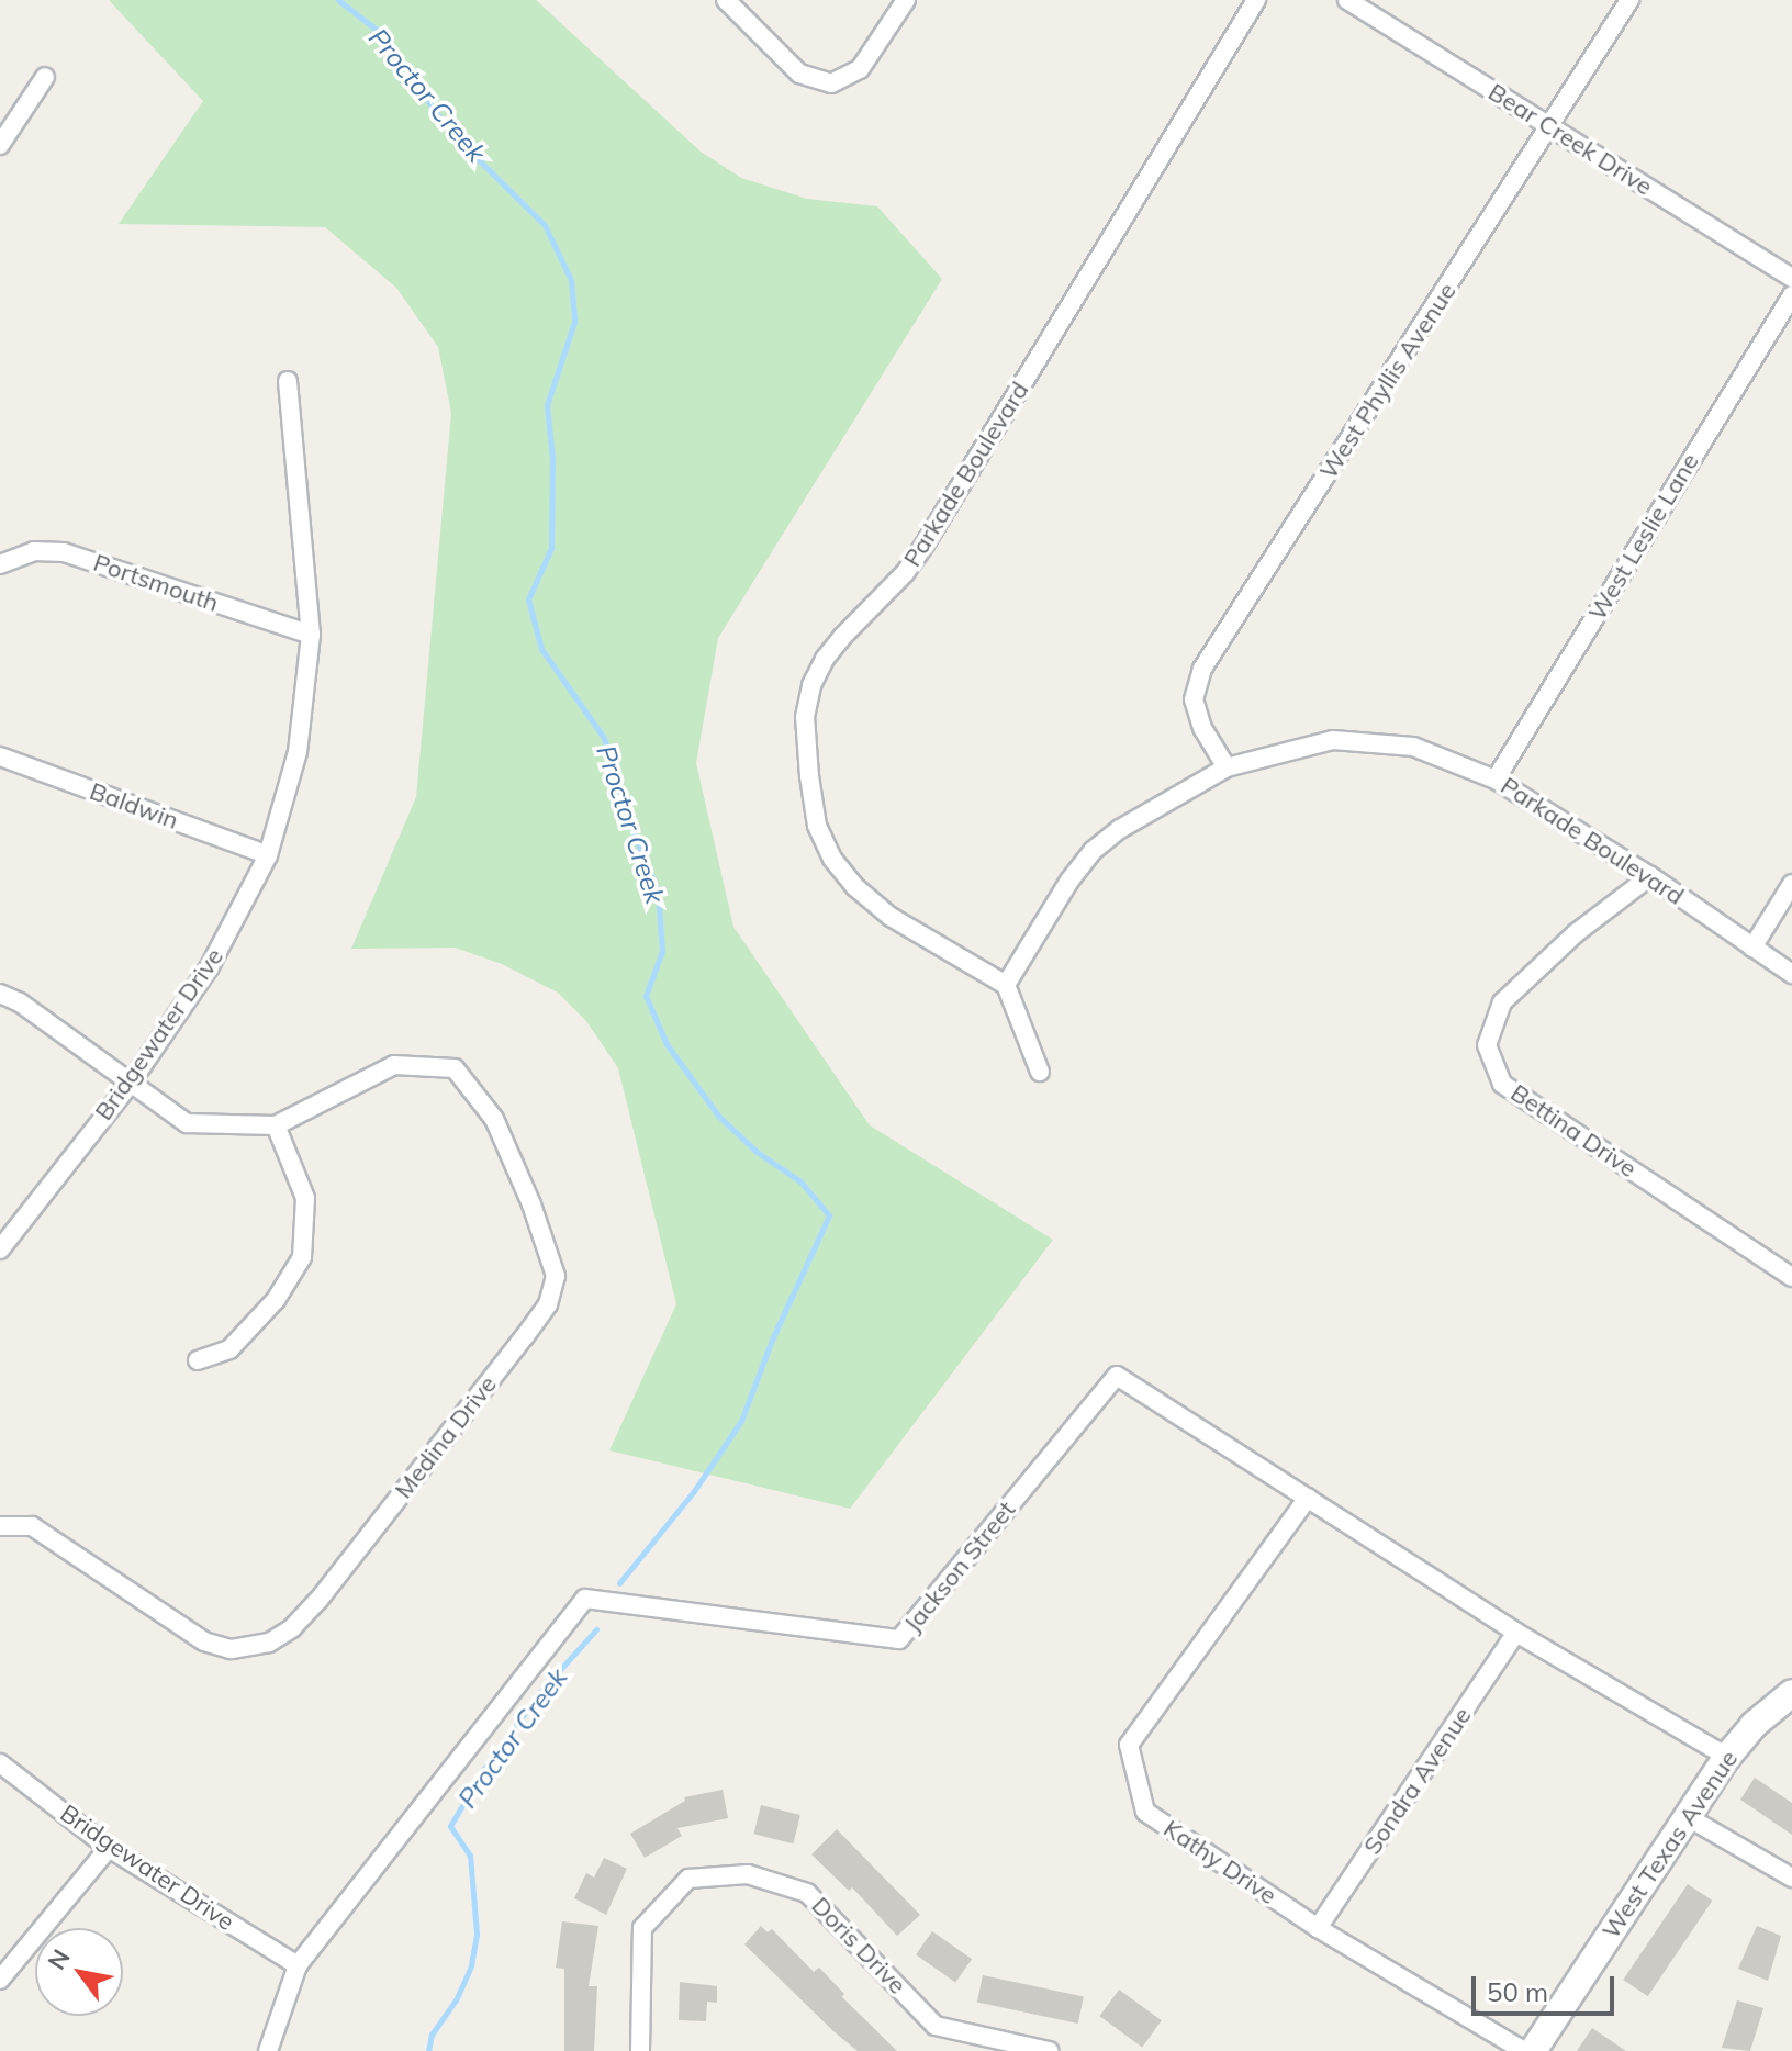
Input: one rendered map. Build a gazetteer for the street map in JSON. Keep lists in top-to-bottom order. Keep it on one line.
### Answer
{"streets":{"street":["Bear Creek Drive","West Phyllis Avenue","Parkade Boulevard","West Leslie Lane","Portsmouth","Baldwin","Bridgewater Drive","Bettina Drive","Medina Drive","Jackson Street","Sondra Avenue","West Texas Avenue","Kathy Drive","Doris Drive"]},"crossings":[["Bear Creek Drive","West Phyllis Avenue"],["West Phyllis Avenue","Parkade Boulevard"],["Parkade Boulevard","West Leslie Lane"],["Parkade Boulevard","Bettina Drive"],["Portsmouth","Bridgewater Drive"],["Baldwin","Bridgewater Drive"],["Bridgewater Drive","Jackson Street"],["Jackson Street","Sondra Avenue"],["Jackson Street","West Texas Avenue"],["Jackson Street","Kathy Drive"],["Sondra Avenue","Kathy Drive"]],"water":["Proctor Creek"],"scale_bar":"50 m","north":"top left"}
